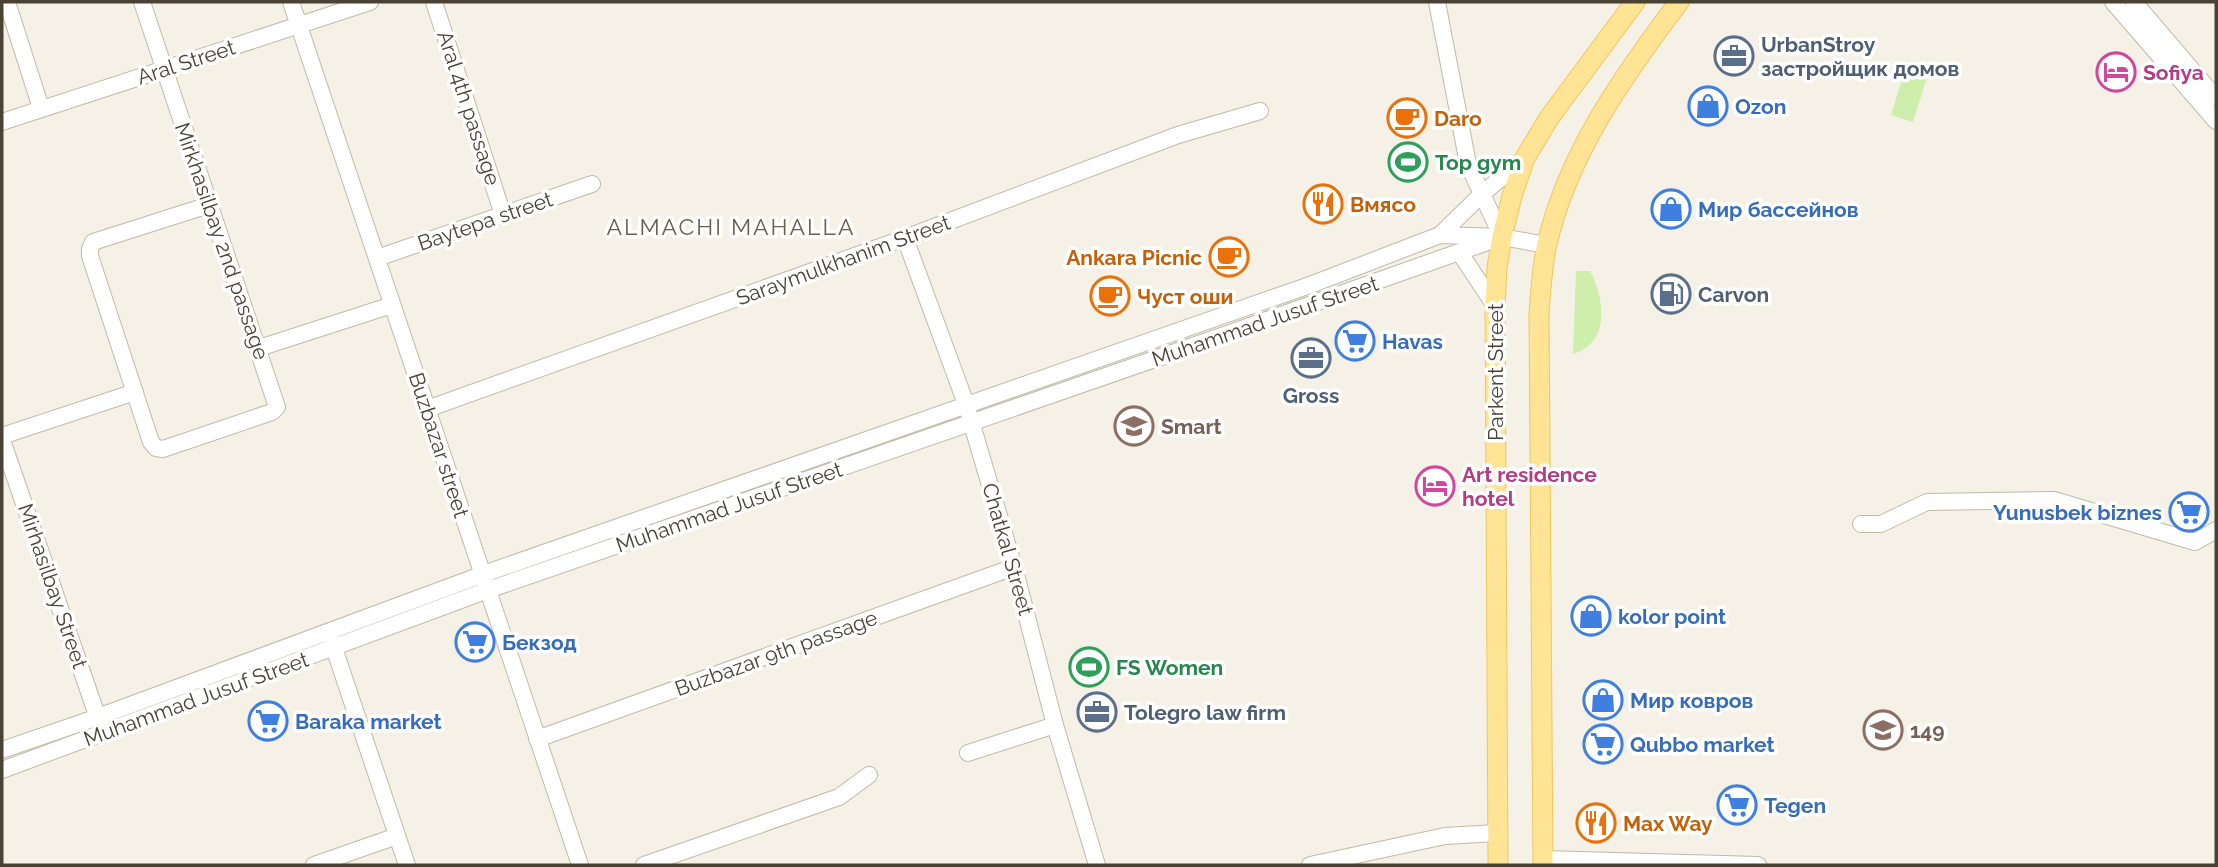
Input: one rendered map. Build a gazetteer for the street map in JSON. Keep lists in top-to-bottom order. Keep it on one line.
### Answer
{"streets":{"main road":["Parkent Street"],"street":["Aral Street","Aral 4th passage","Baytepa street","Mirkhasilbay 2nd passage","Saraymulkhanim Street","Muhammad Jusuf Street","Buzbazar street","Chatkal Street","Mirhasilbay Street","Buzbazar 9th passage"]},"crossings":[["Aral Street","Mirkhasilbay 2nd passage"],["Aral Street","Buzbazar street"],["Aral 4th passage","Baytepa street"],["Baytepa street","Buzbazar street"],["Saraymulkhanim Street","Buzbazar street"],["Saraymulkhanim Street","Chatkal Street"],["Muhammad Jusuf Street","Parkent Street"],["Muhammad Jusuf Street","Buzbazar street"],["Muhammad Jusuf Street","Chatkal Street"],["Muhammad Jusuf Street","Mirhasilbay Street"],["Buzbazar street","Buzbazar 9th passage"],["Chatkal Street","Buzbazar 9th passage"]],"districts":["ALMACHI MAHALLA"],"places":{"office":["UrbanStroy застройщик домов","Gross","Tolegro law firm"],"hotel":["Sofiya","Art residence hotel"],"shop":["Ozon","Мир бассейнов","kolor point","Мир ковров"],"cafe":["Daro","Ankara Picnic","Чуст оши"],"sports":["Top gym","FS Women"],"restaurant":["Вмясо","Max Way"],"fuel station":["Carvon"],"supermarket":["Havas","Yunusbek biznes","Бекзод","Baraka market","Qubbo market","Tegen"],"school or university":["Smart","149"]}}
